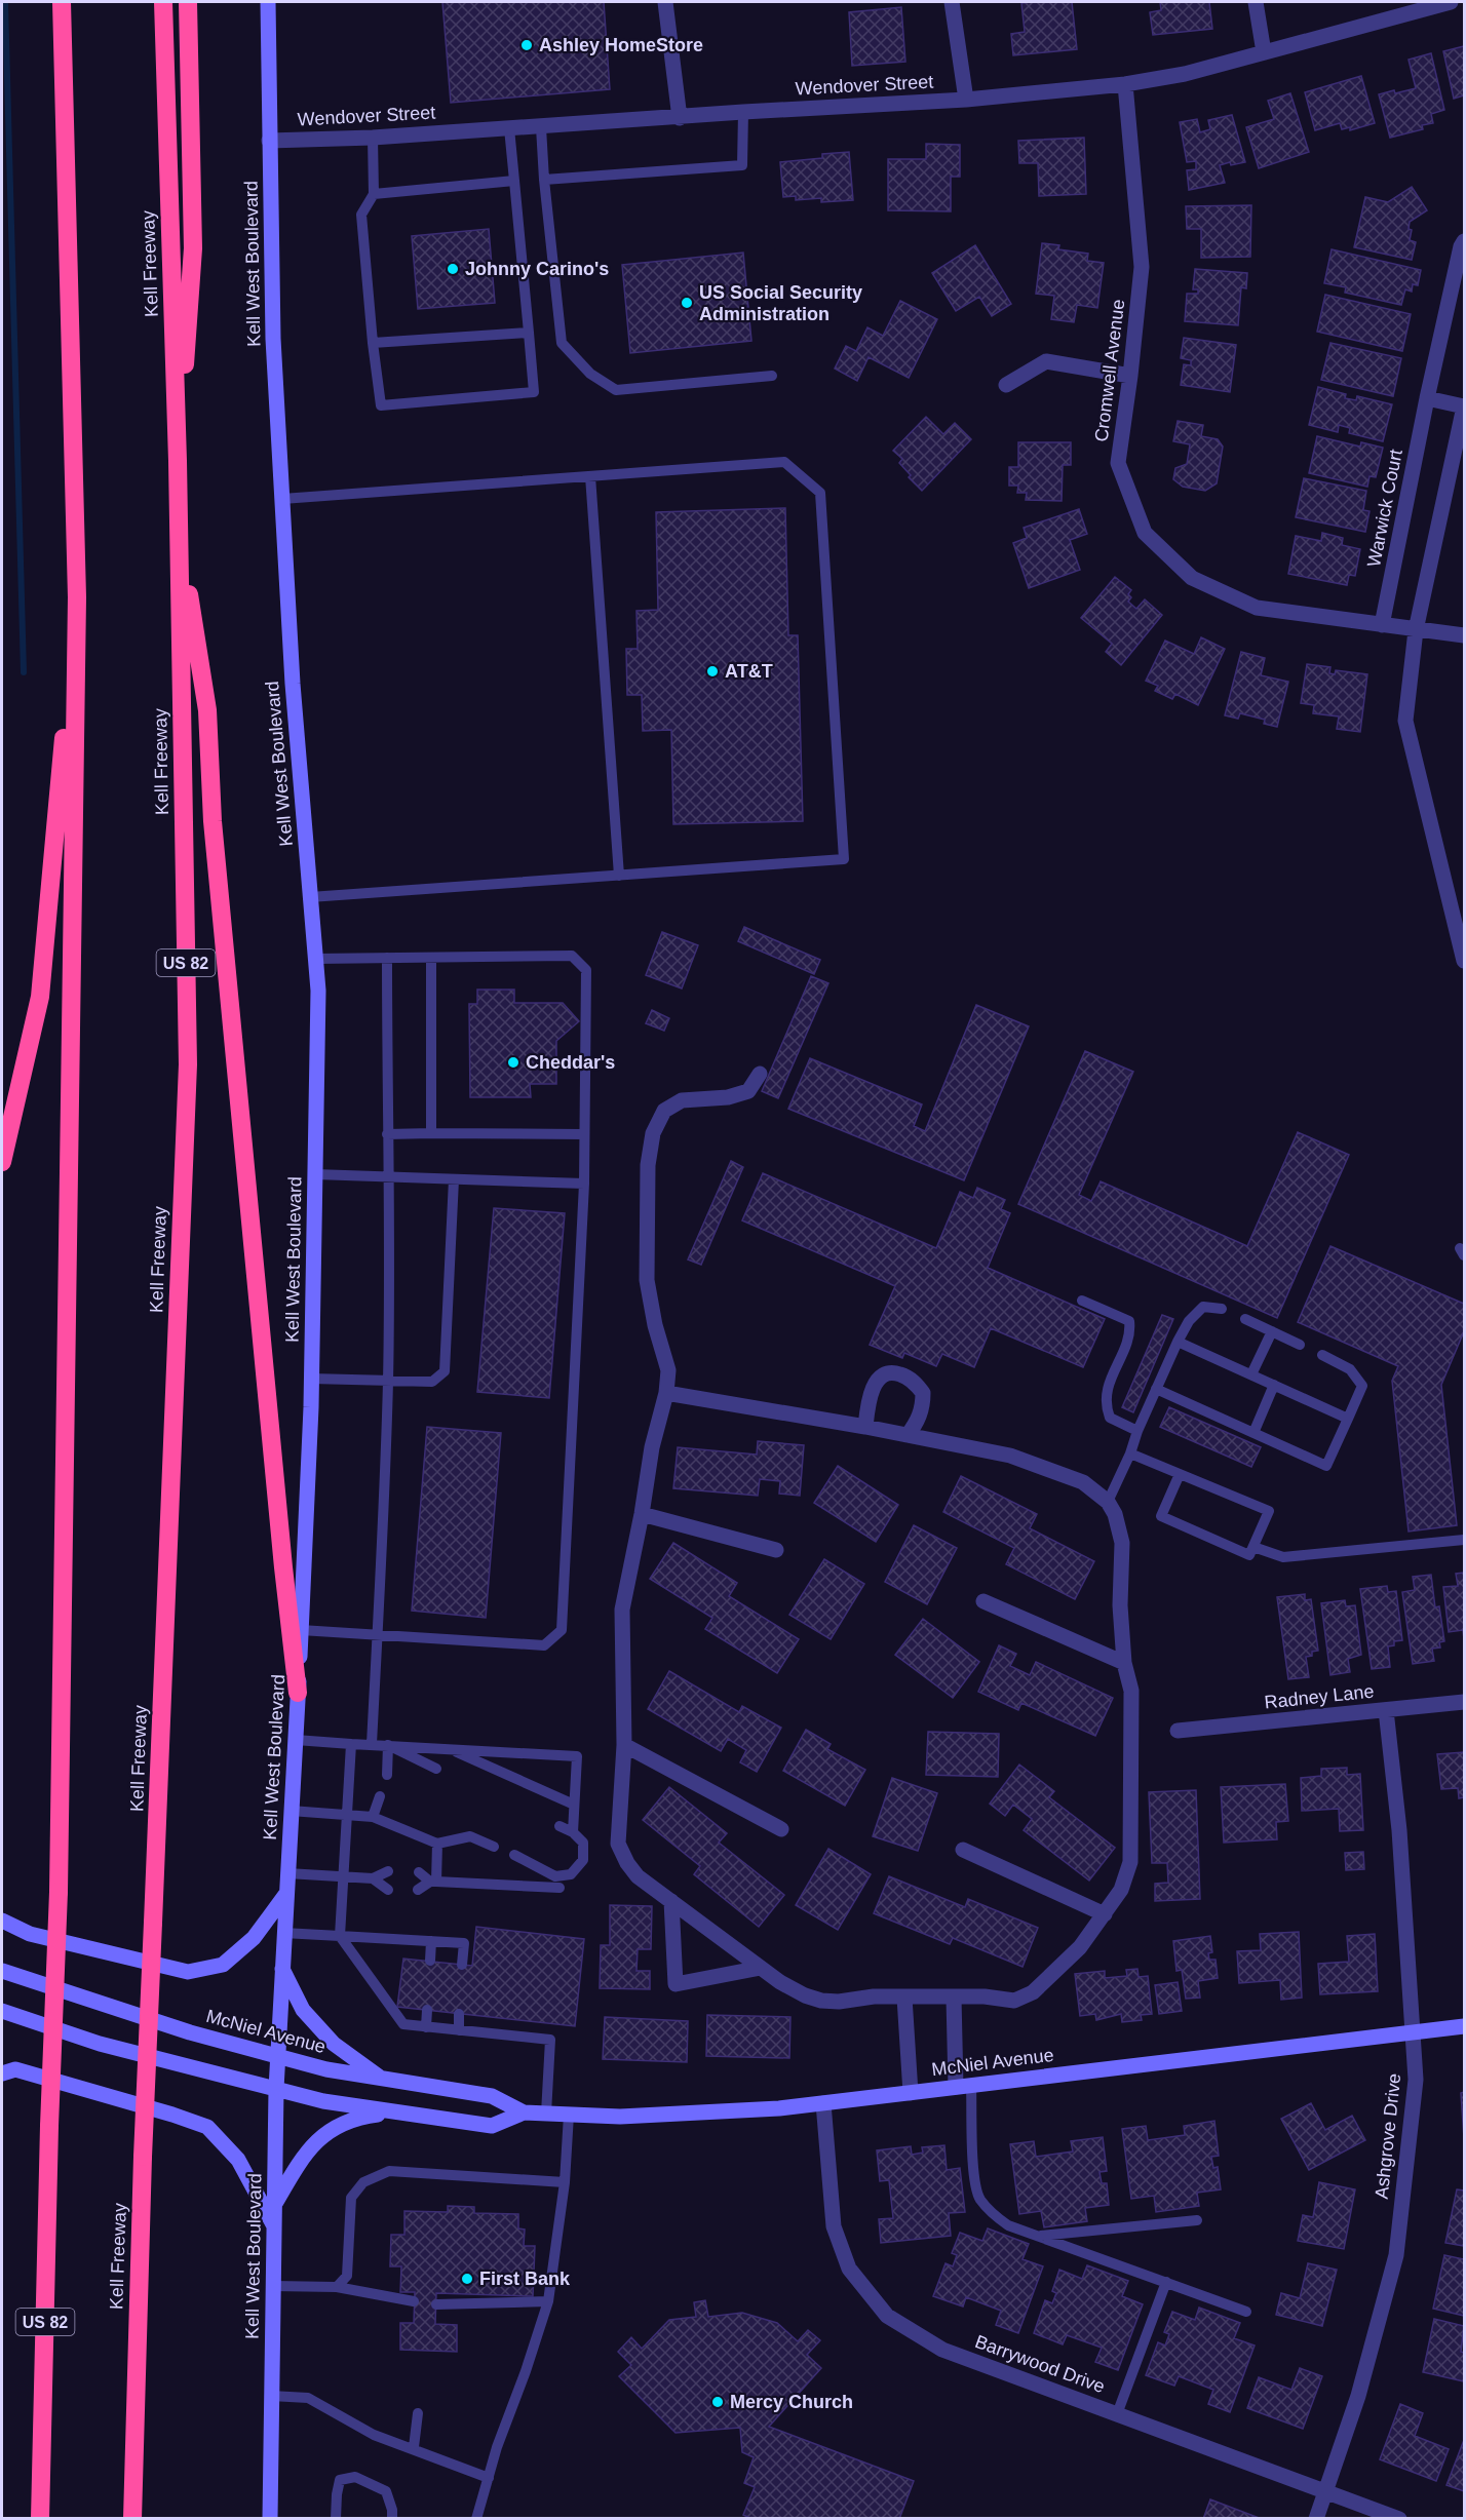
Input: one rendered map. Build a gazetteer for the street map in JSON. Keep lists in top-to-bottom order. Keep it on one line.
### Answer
{"streets":{"highway":["Kell Freeway","US 82"],"main road":["Kell West Boulevard","McNiel Avenue"],"street":["Wendover Street","Cromwell Avenue","Warwick Court","Radney Lane","Ashgrove Drive","Barrywood Drive"]},"crossings":[["Wendover Street","Kell West Boulevard"],["Wendover Street","Cromwell Avenue"],["Kell West Boulevard","McNiel Avenue"],["Cromwell Avenue","Warwick Court"],["Radney Lane","Ashgrove Drive"],["McNiel Avenue","Ashgrove Drive"],["McNiel Avenue","Barrywood Drive"],["Ashgrove Drive","Barrywood Drive"]],"places":["Ashley HomeStore","Johnny Carino's","US Social Security Administration","AT&T","Cheddar's","First Bank","Mercy Church"]}
